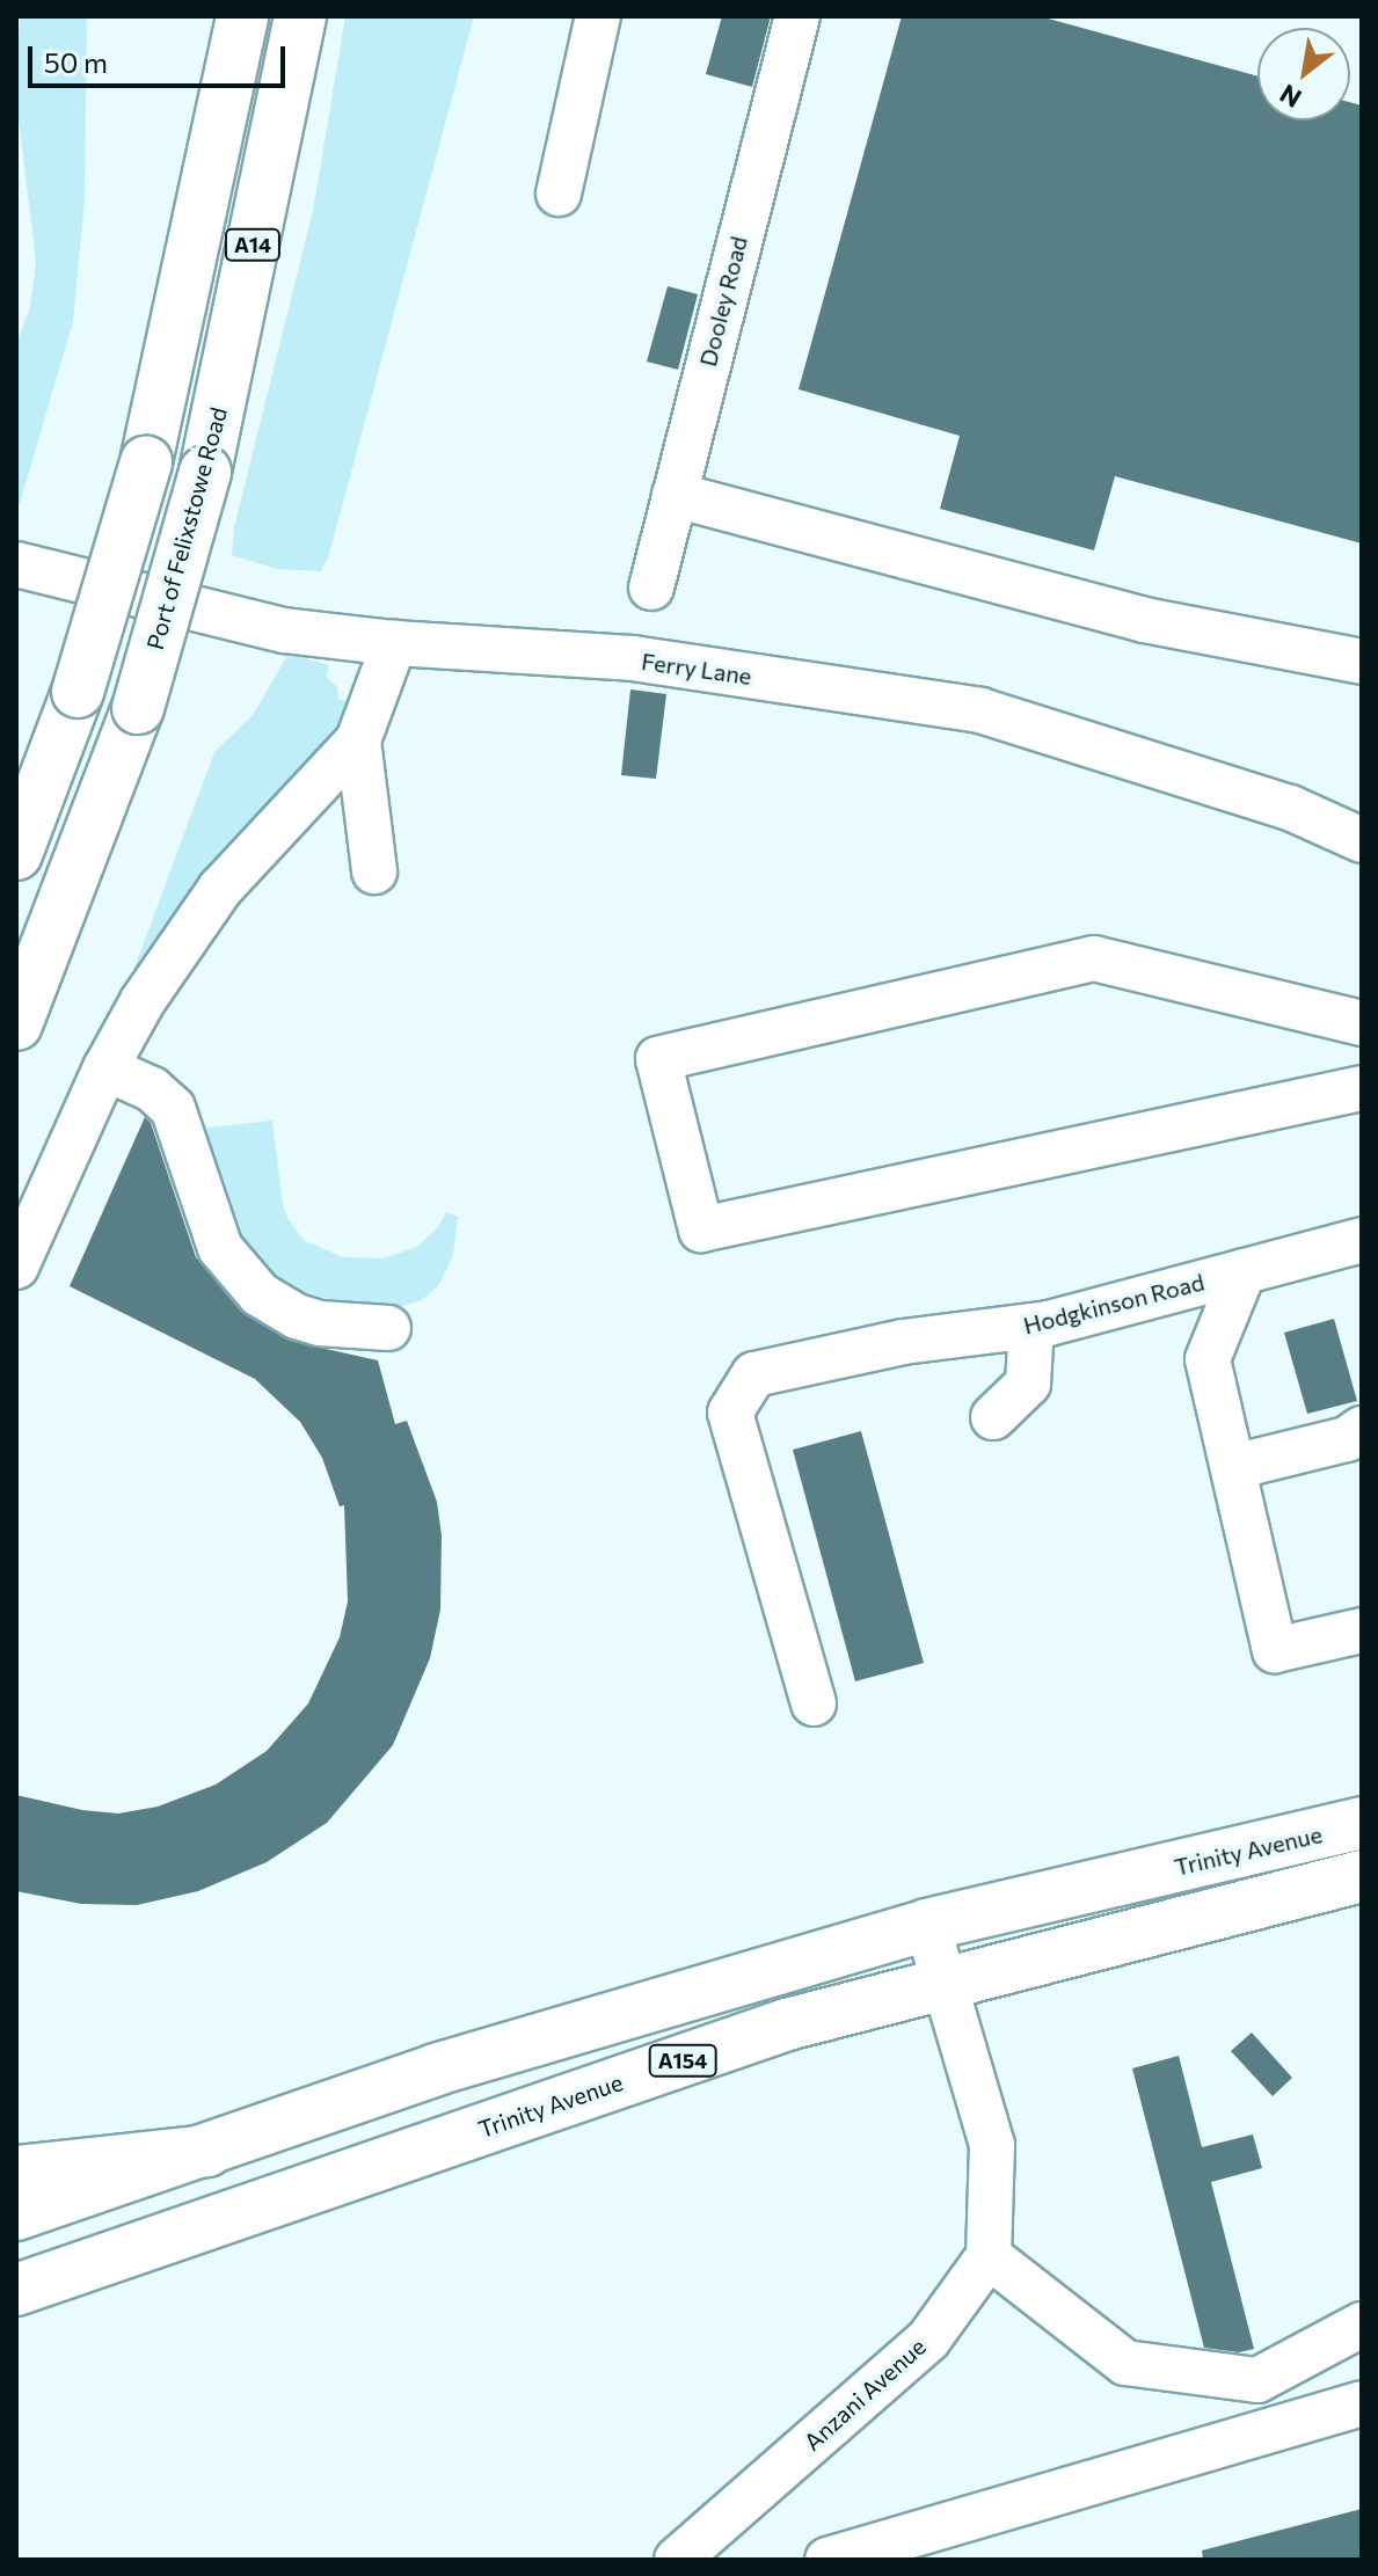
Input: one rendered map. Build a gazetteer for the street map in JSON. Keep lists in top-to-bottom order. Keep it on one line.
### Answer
{"streets":{"main road":["A14","Port of Felixstowe Road","Trinity Avenue","A154"],"street":["Dooley Road","Ferry Lane","Hodgkinson Road","Anzani Avenue"]},"scale_bar":"50 m","north":"bottom left"}
